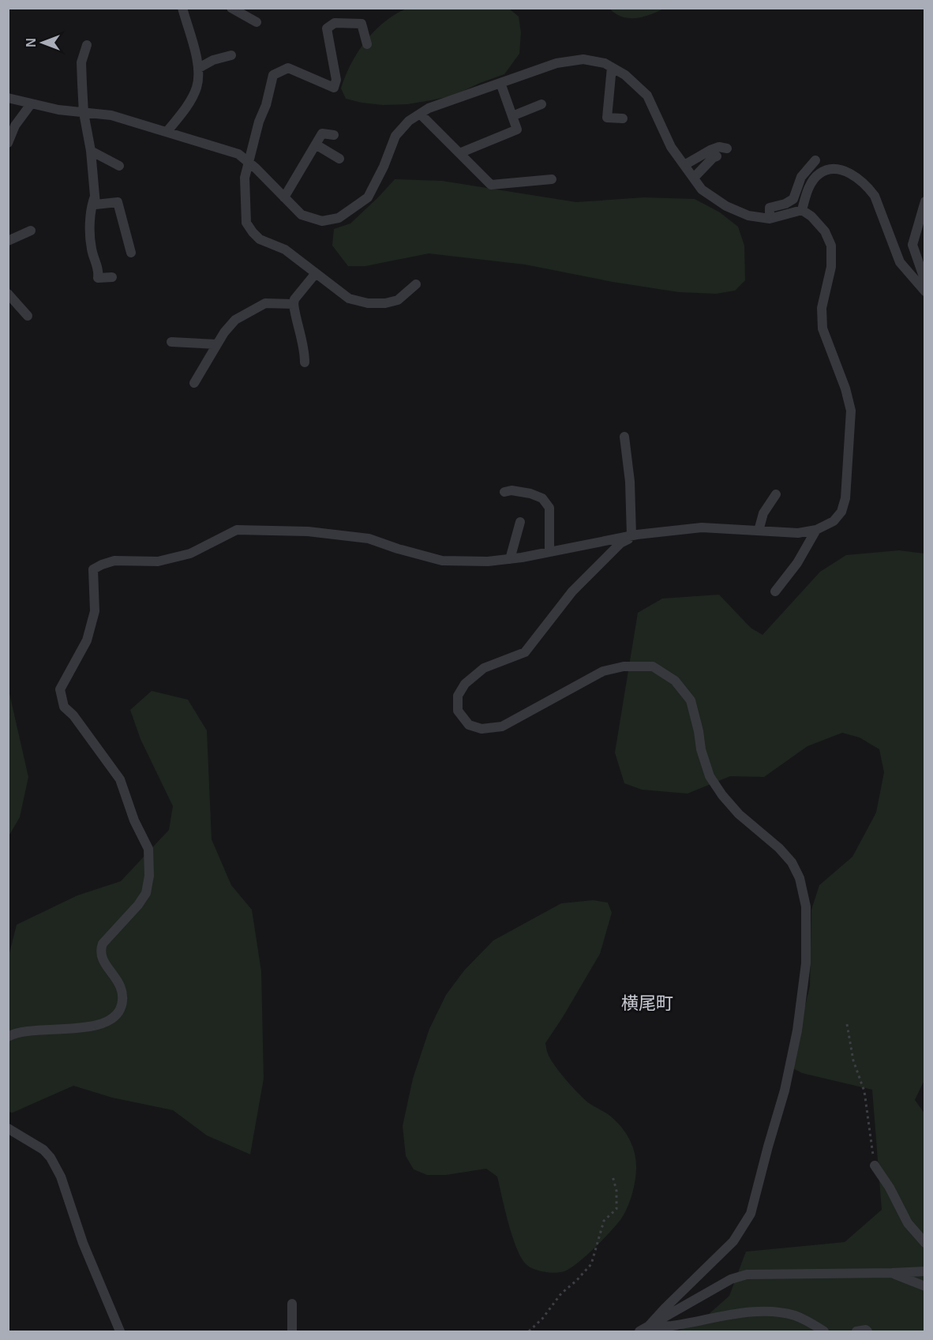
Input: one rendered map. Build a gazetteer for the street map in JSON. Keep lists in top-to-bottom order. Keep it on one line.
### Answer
{"districts":["横尾町"],"north":"left"}
